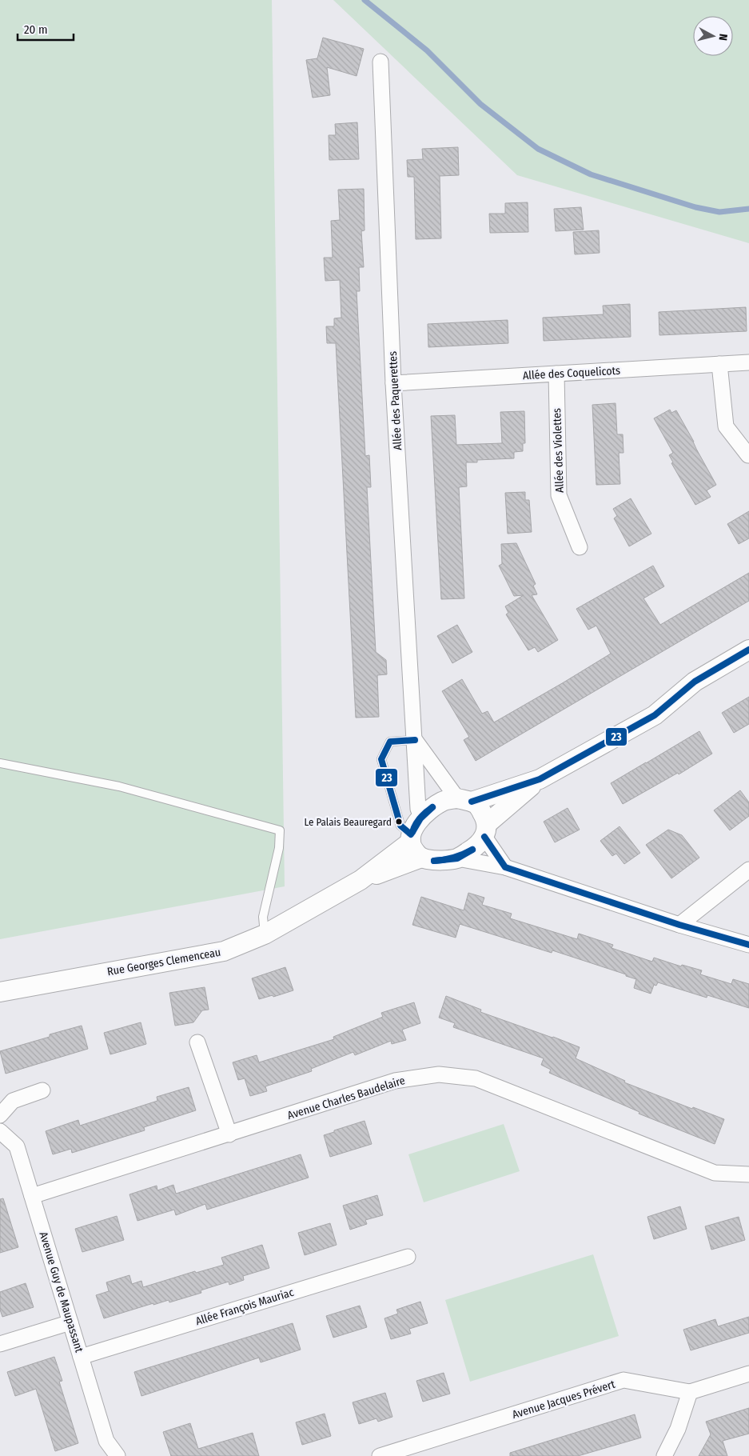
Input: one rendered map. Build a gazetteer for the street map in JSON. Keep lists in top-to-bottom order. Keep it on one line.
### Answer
{"streets":{"street":["Allée des Coquelicots","Allée des Paquerettes","Allée des Violettes","Rue Georges Clemenceau","Avenue Charles Baudelaire","Avenue Guy de Maupassant","Allée François Mauriac","Avenue Jacques Prévert"]},"crossings":[["Allée des Coquelicots","Allée des Paquerettes"],["Allée des Coquelicots","Allée des Violettes"],["Allée des Paquerettes","Rue Georges Clemenceau"],["Avenue Charles Baudelaire","Avenue Guy de Maupassant"],["Avenue Guy de Maupassant","Allée François Mauriac"]],"places":["Le Palais Beauregard"],"lines":["transit line 23"],"scale_bar":"20 m","north":"right"}
